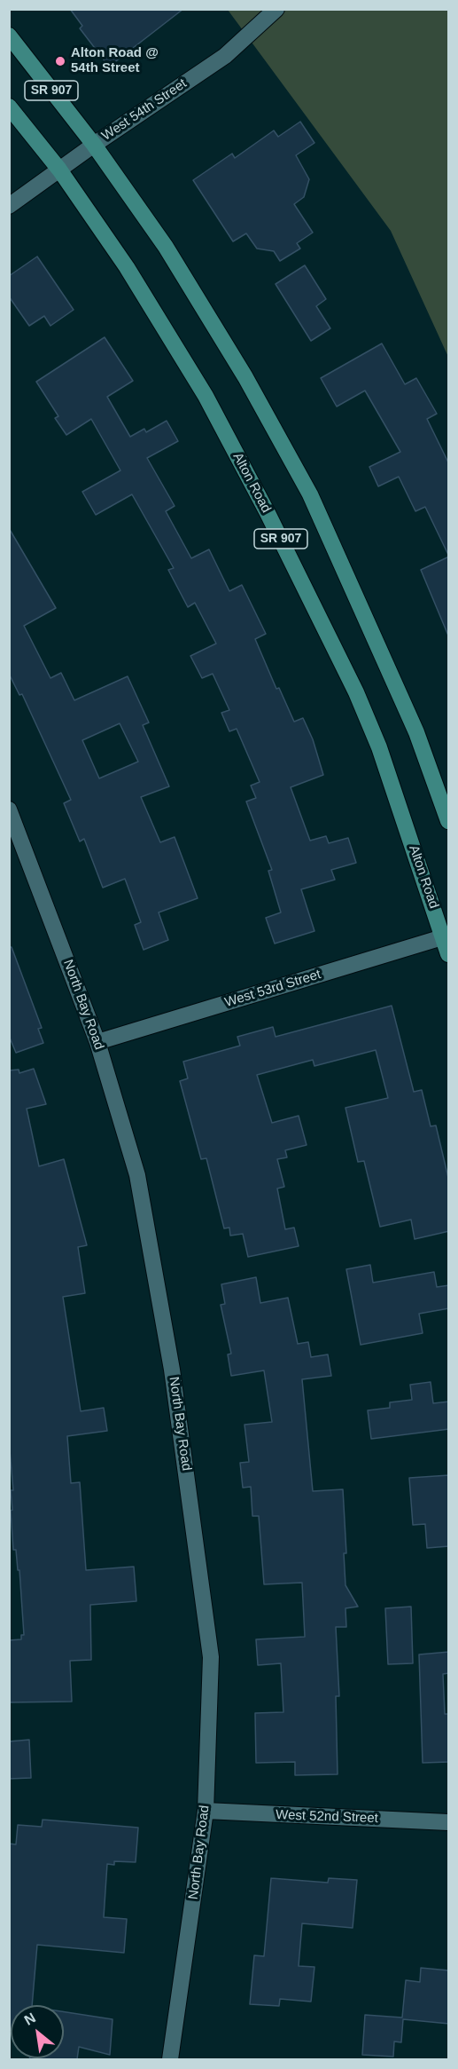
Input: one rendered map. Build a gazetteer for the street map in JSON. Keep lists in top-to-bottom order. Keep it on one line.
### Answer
{"streets":{"main road":["SR 907","Alton Road"],"street":["West 54th Street","West 53rd Street","North Bay Road","West 52nd Street"]},"crossings":[["SR 907","West 54th Street"],["West 54th Street","Alton Road"],["Alton Road","West 53rd Street"],["West 53rd Street","North Bay Road"],["North Bay Road","West 52nd Street"]],"places":["Alton Road @ 54th Street"],"north":"top left"}
